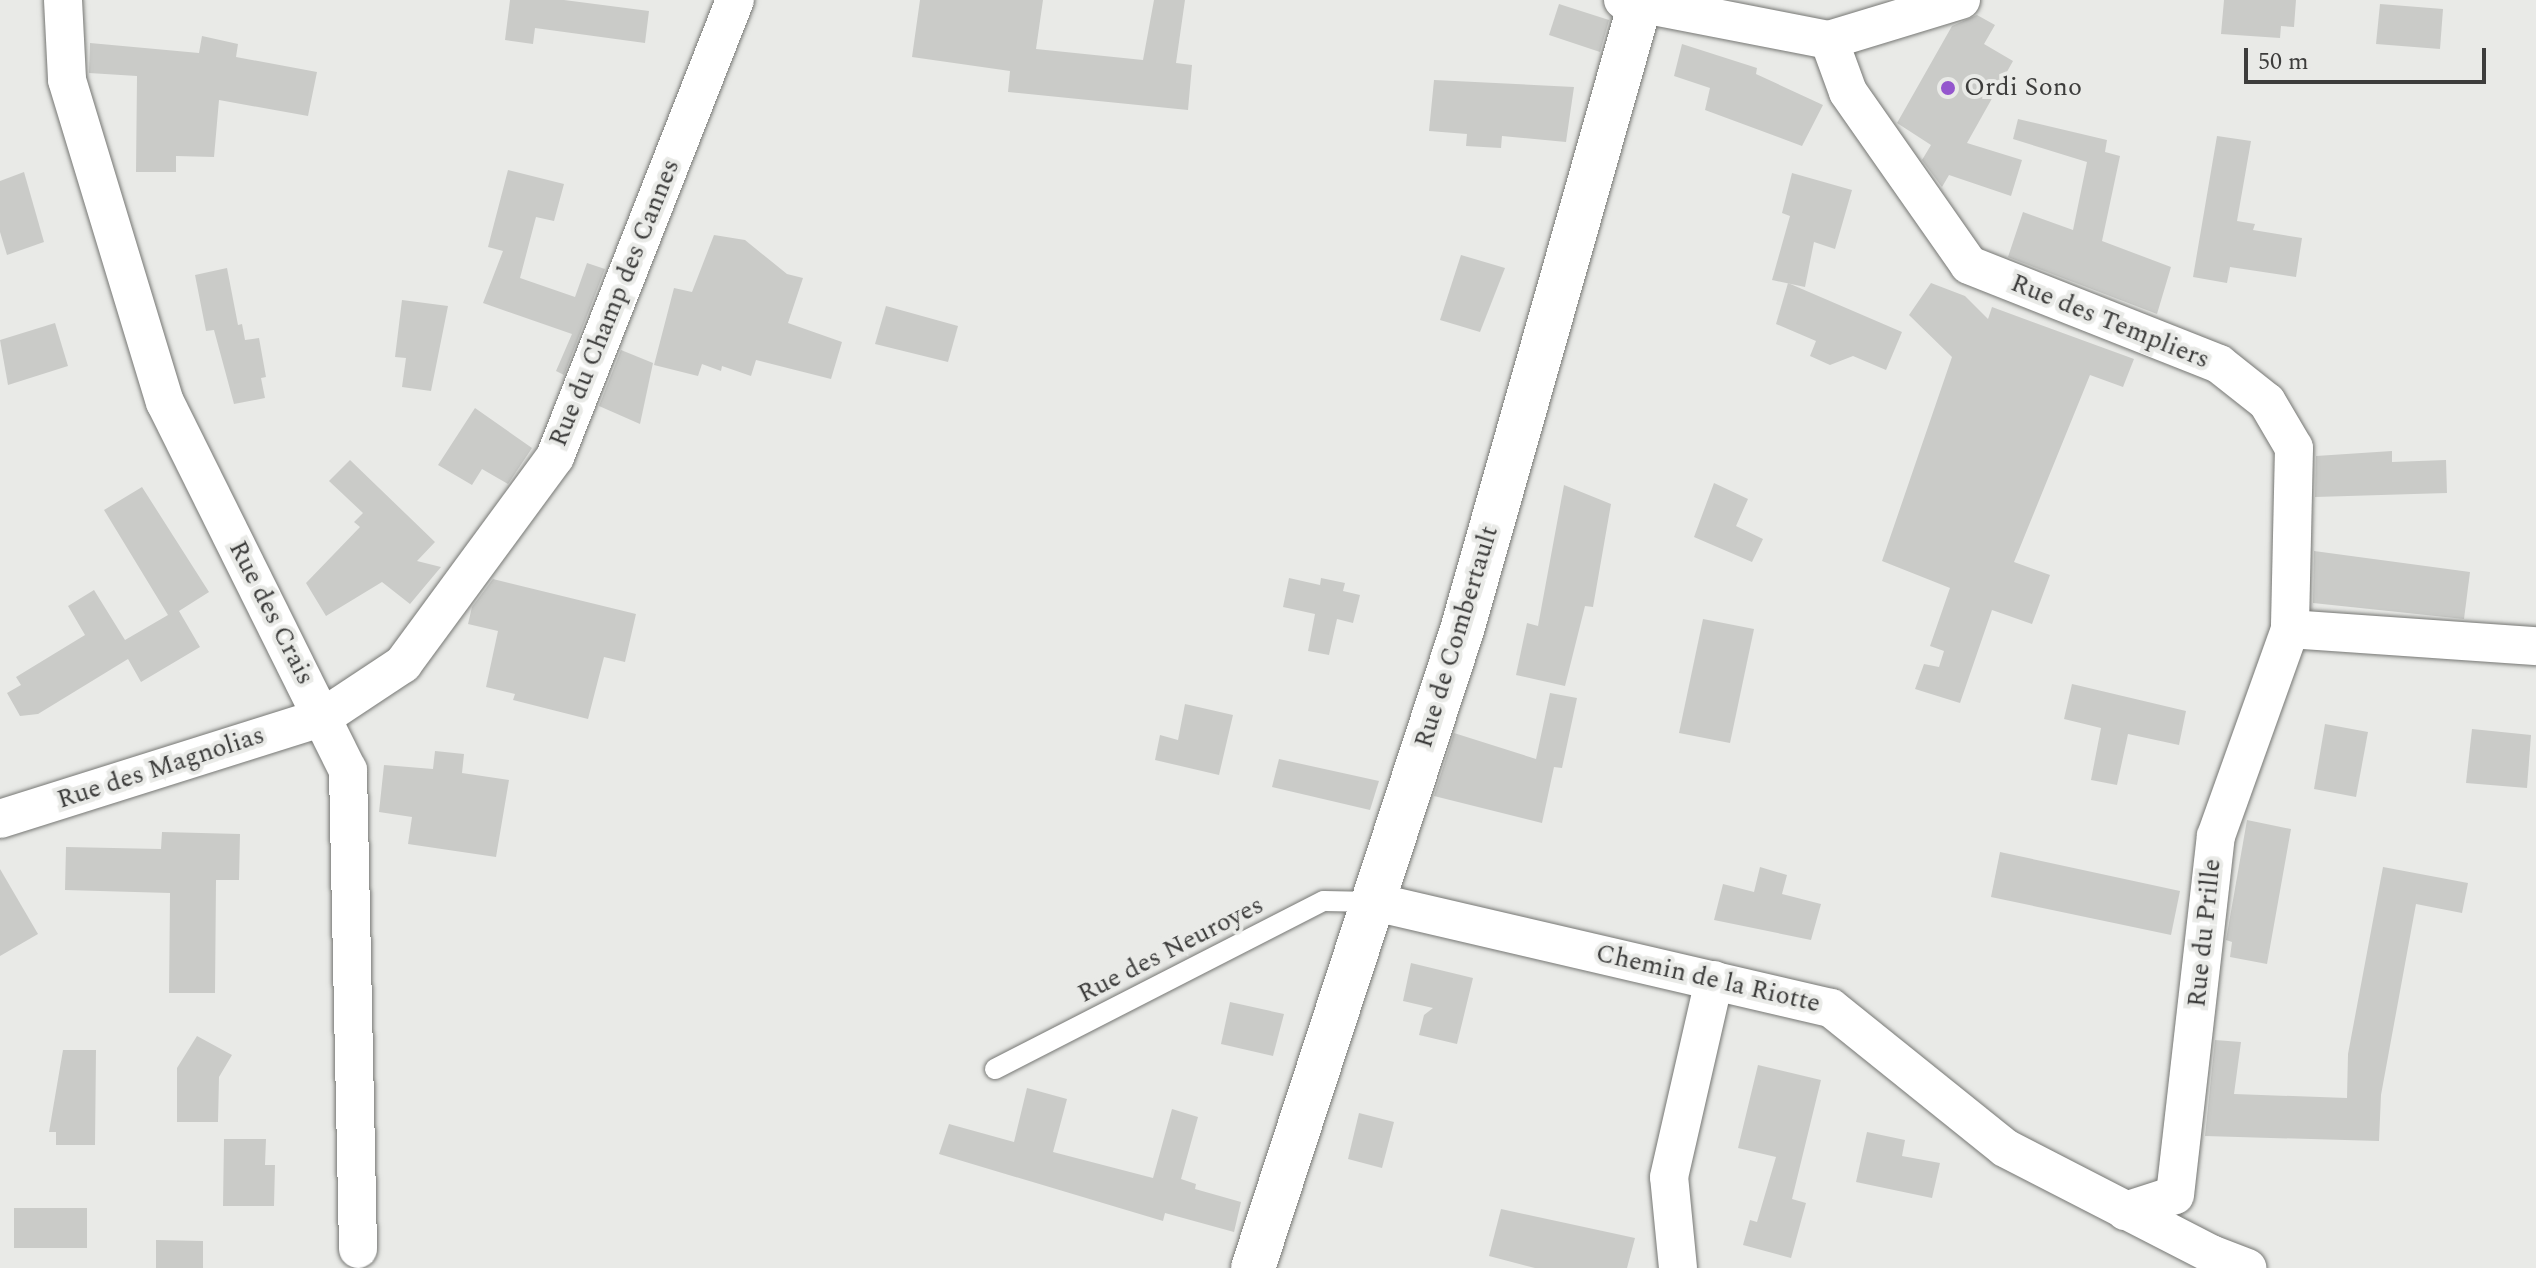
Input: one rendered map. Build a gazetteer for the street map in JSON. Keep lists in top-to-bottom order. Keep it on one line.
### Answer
{"streets":{"street":["Rue du Champ des Cannes","Rue des Templiers","Rue des Crais","Rue de Combertault","Rue des Magnolias","Rue du Prille","Chemin de la Riotte"],"lane":["Rue des Neuroyes"]},"crossings":[["Rue du Champ des Cannes","Rue des Crais"],["Rue du Champ des Cannes","Rue des Magnolias"],["Rue des Templiers","Rue du Prille"],["Rue des Crais","Rue des Magnolias"],["Rue de Combertault","Rue des Neuroyes"],["Rue de Combertault","Chemin de la Riotte"],["Rue du Prille","Chemin de la Riotte"],["Rue des Neuroyes","Chemin de la Riotte"]],"places":["Ordi Sono"],"scale_bar":"50 m"}
